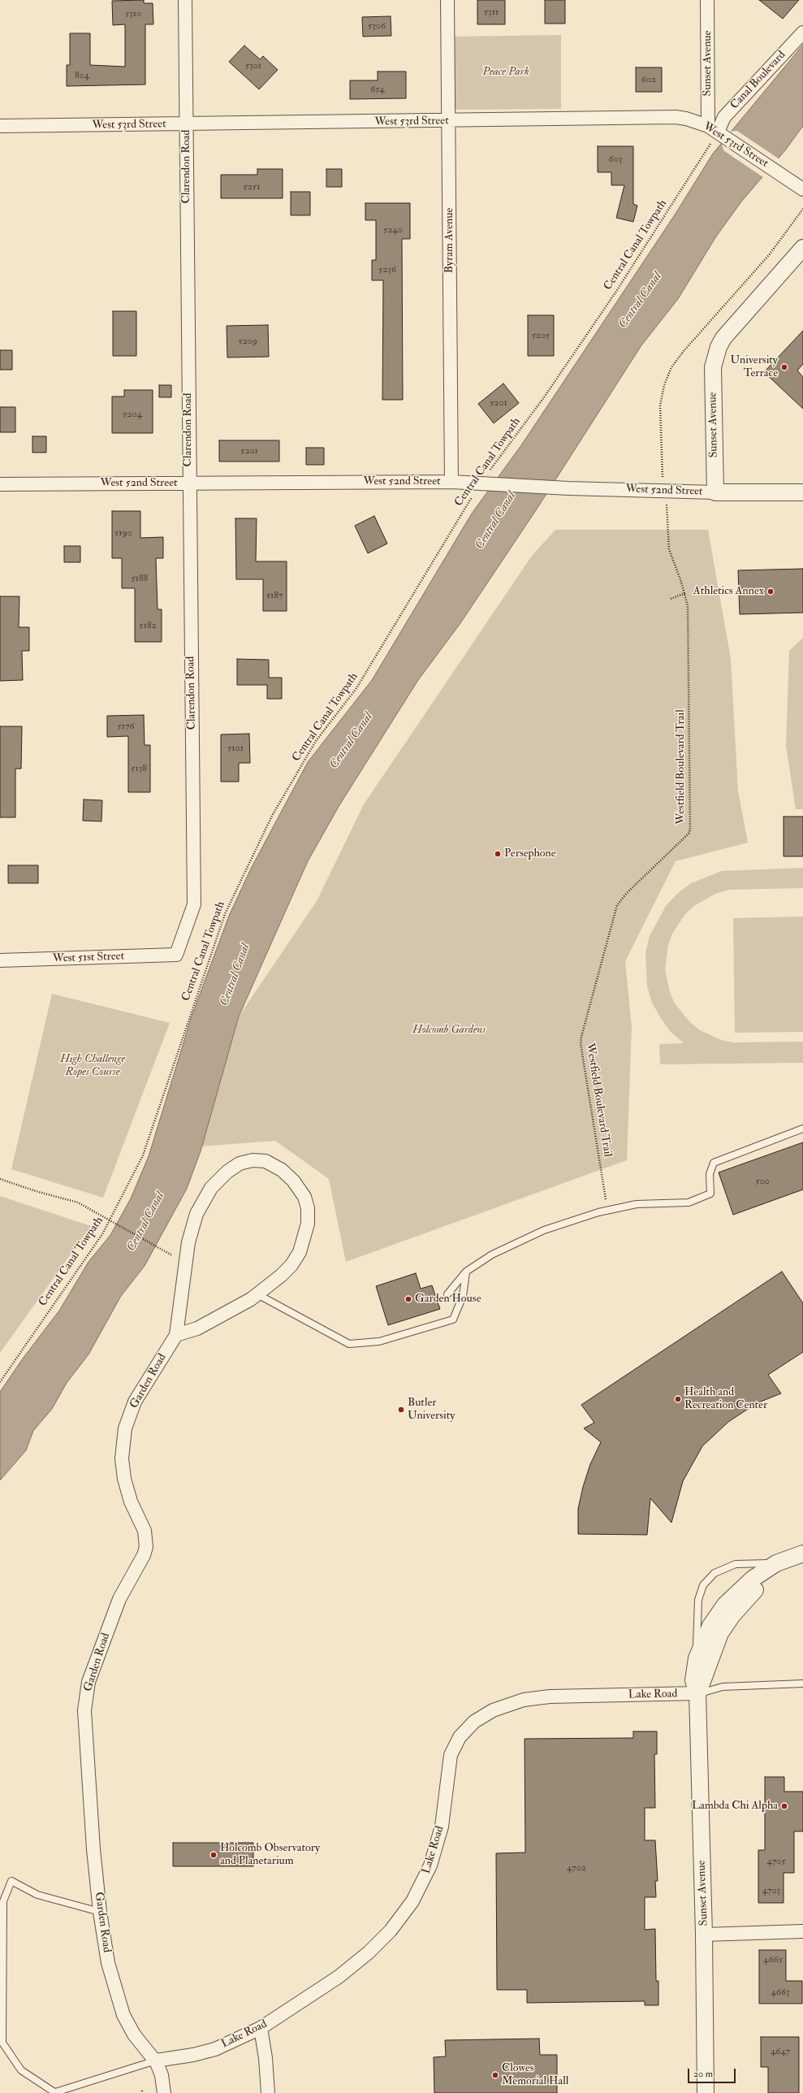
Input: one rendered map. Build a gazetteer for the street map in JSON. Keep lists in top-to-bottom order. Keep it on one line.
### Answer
{"streets":{"street":["Sunset Avenue","Canal Boulevard","West 53rd Street","Clarendon Road","Byram Avenue","West 52nd Street","West 51st Street","Garden Road","Lake Road"],"path":["Central Canal Towpath","Westfield Boulevard Trail"]},"crossings":[["Sunset Avenue","Canal Boulevard"],["Sunset Avenue","West 53rd Street"],["Sunset Avenue","Central Canal Towpath"],["Sunset Avenue","West 52nd Street"],["Sunset Avenue","Lake Road"],["Canal Boulevard","West 53rd Street"],["Canal Boulevard","Central Canal Towpath"],["West 53rd Street","Clarendon Road"],["West 53rd Street","Byram Avenue"],["West 53rd Street","Central Canal Towpath"],["Clarendon Road","West 52nd Street"],["Clarendon Road","West 51st Street"],["Byram Avenue","West 52nd Street"],["Central Canal Towpath","West 52nd Street"],["Garden Road","Lake Road"]],"water":["Central Canal"],"parks":["Peace Park","Holcomb Gardens","High Challenge Ropes Course"],"places":["University Terrace","Athletics Annex","Persephone","Garden House","Health and Recreation Center","Butler University","Lambda Chi Alpha","Holcomb Observatory and Planetarium","Clowes Memorial Hall"],"house_numbers":["5311","5310","5306","5301","804","602","654","603","5251","5240","5236","5205","5209","5201","5204","5201","5190","5188","5187","5182","5176","5101","5138","500","4705","4702","4703","4665","4663","4647"],"scale_bar":"20 m"}
